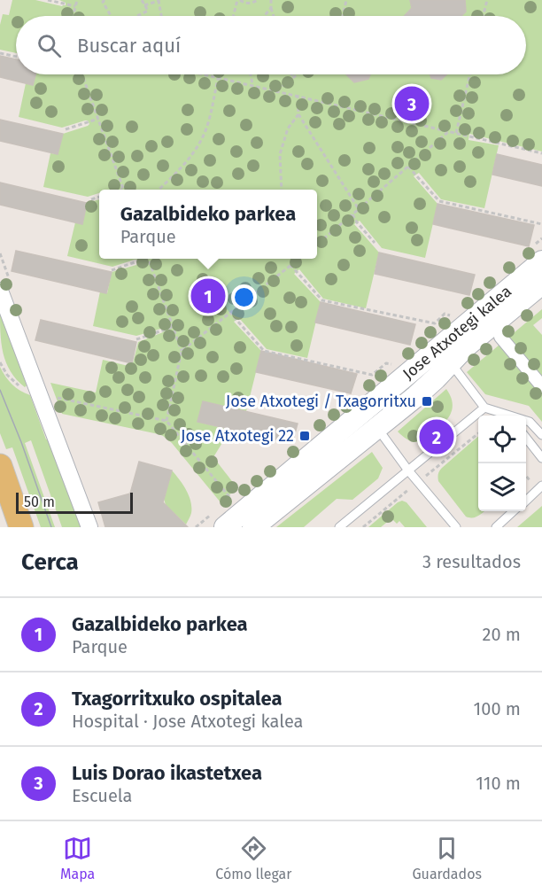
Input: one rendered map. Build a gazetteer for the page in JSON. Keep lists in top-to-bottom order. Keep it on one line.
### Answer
{"streets":{"main road":["Jose Atxotegi kalea"]},"places":{"transit":["Jose Atxotegi / Txagorritxu","Jose Atxotegi 22"]},"scale_bar":"50 m","page":{"search":"Buscar aquí","pins":["3","1","2"],"popup":["Gazalbideko parkea","Parque"],"scale":"50 m","heading":["Cerca","3 resultados"],"list":[{"mark":"1","name":"Gazalbideko parkea","note":"Parque","value":"20 m"},{"mark":"2","name":"Txagorritxuko ospitalea","note":"Hospital · Jose Atxotegi kalea","value":"100 m"},{"mark":"3","name":"Luis Dorao ikastetxea","note":"Escuela","value":"110 m"}],"nav":["Mapa","Cómo llegar","Guardados"]}}
